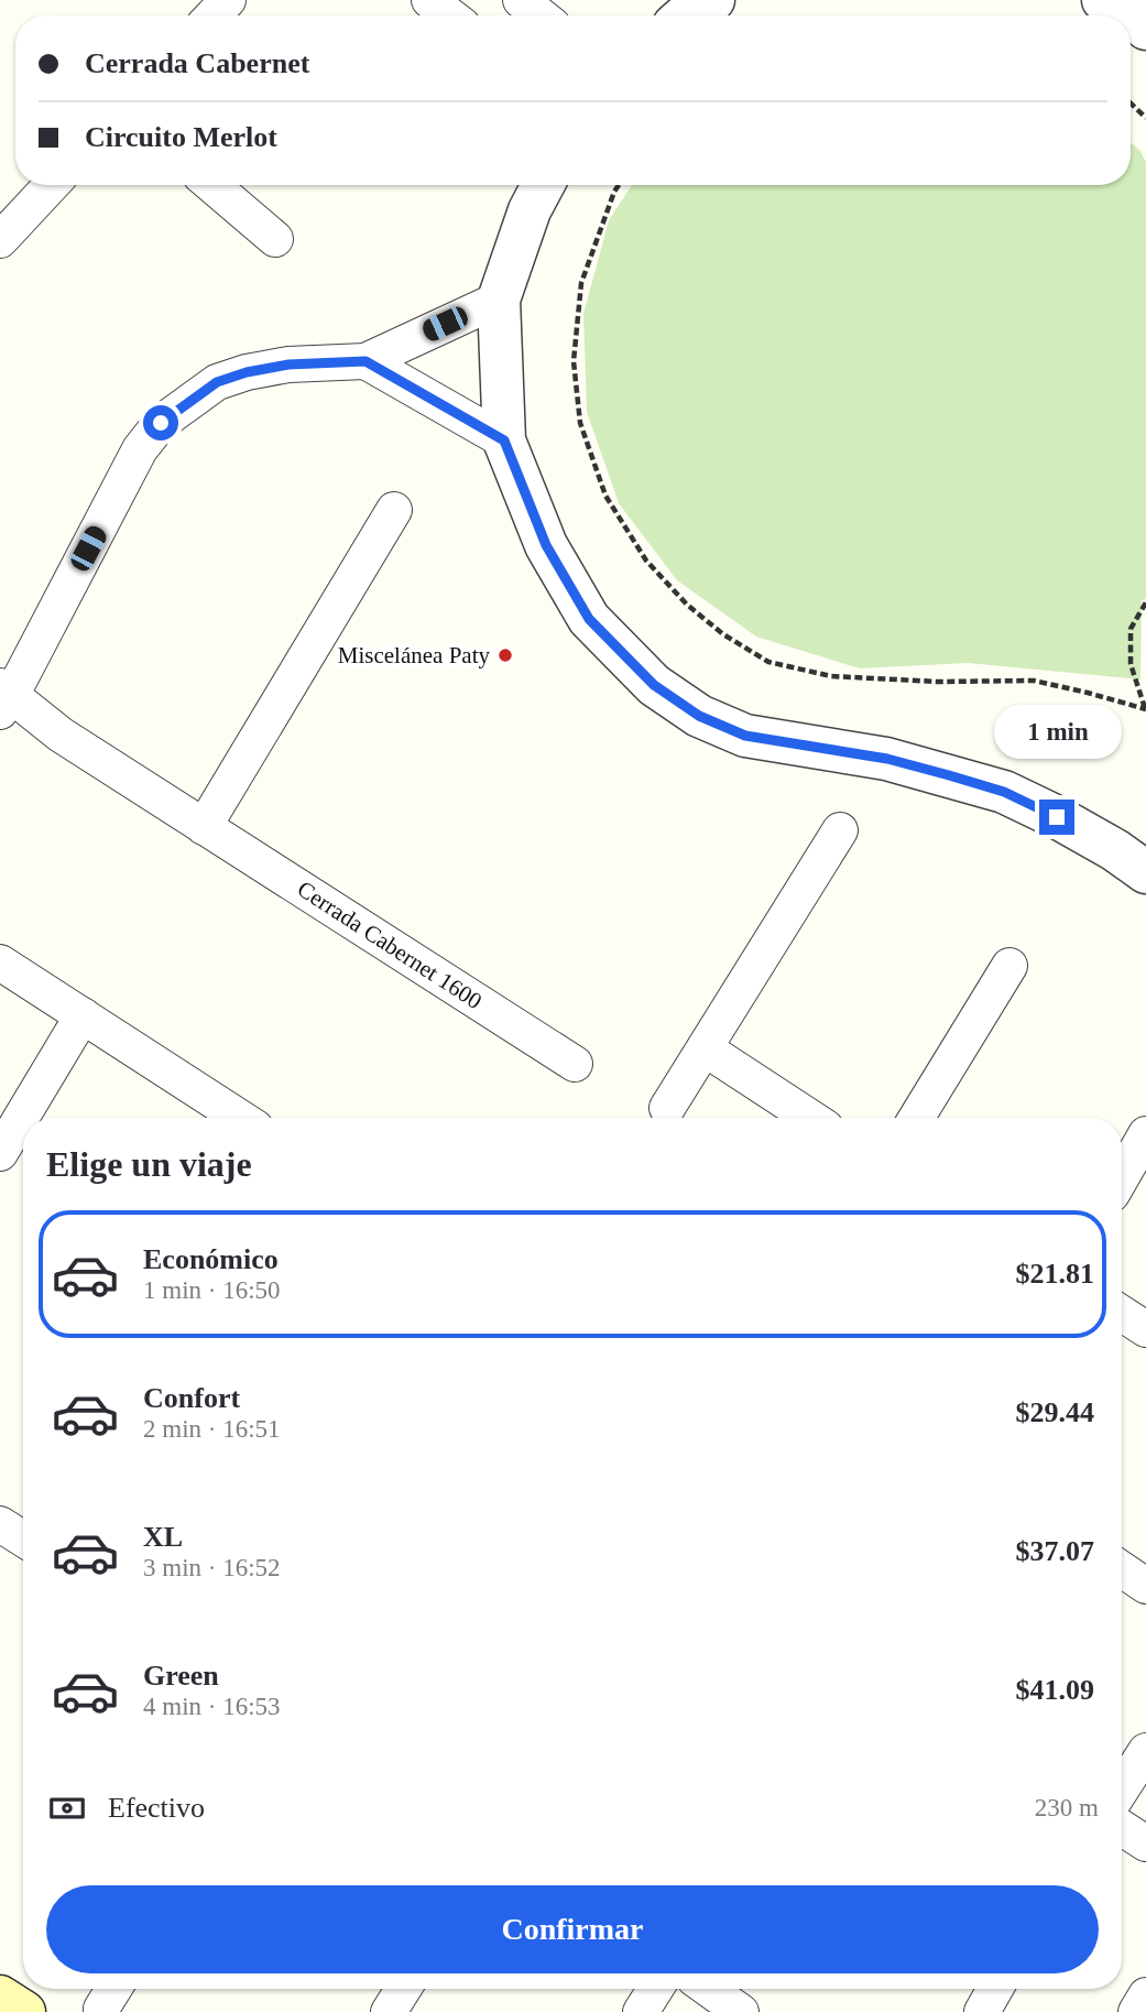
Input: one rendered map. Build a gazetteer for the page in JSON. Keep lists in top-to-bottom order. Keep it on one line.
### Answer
{"streets":{"street":["Cerrada Cabernet 1600"]},"places":["Miscelánea Paty"],"page":{"banner":["Cerrada Cabernet","Circuito Merlot"],"bubble":"1 min","heading":"Elige un viaje","list":[{"name":"Económico","note":"1 min · 16:50","value":"$21.81"},{"name":"Confort","note":"2 min · 16:51","value":"$29.44"},{"name":"XL","note":"3 min · 16:52","value":"$37.07"},{"name":"Green","note":"4 min · 16:53","value":"$41.09"}],"pay":["Efectivo","230 m"],"buttons":"Confirmar"}}
